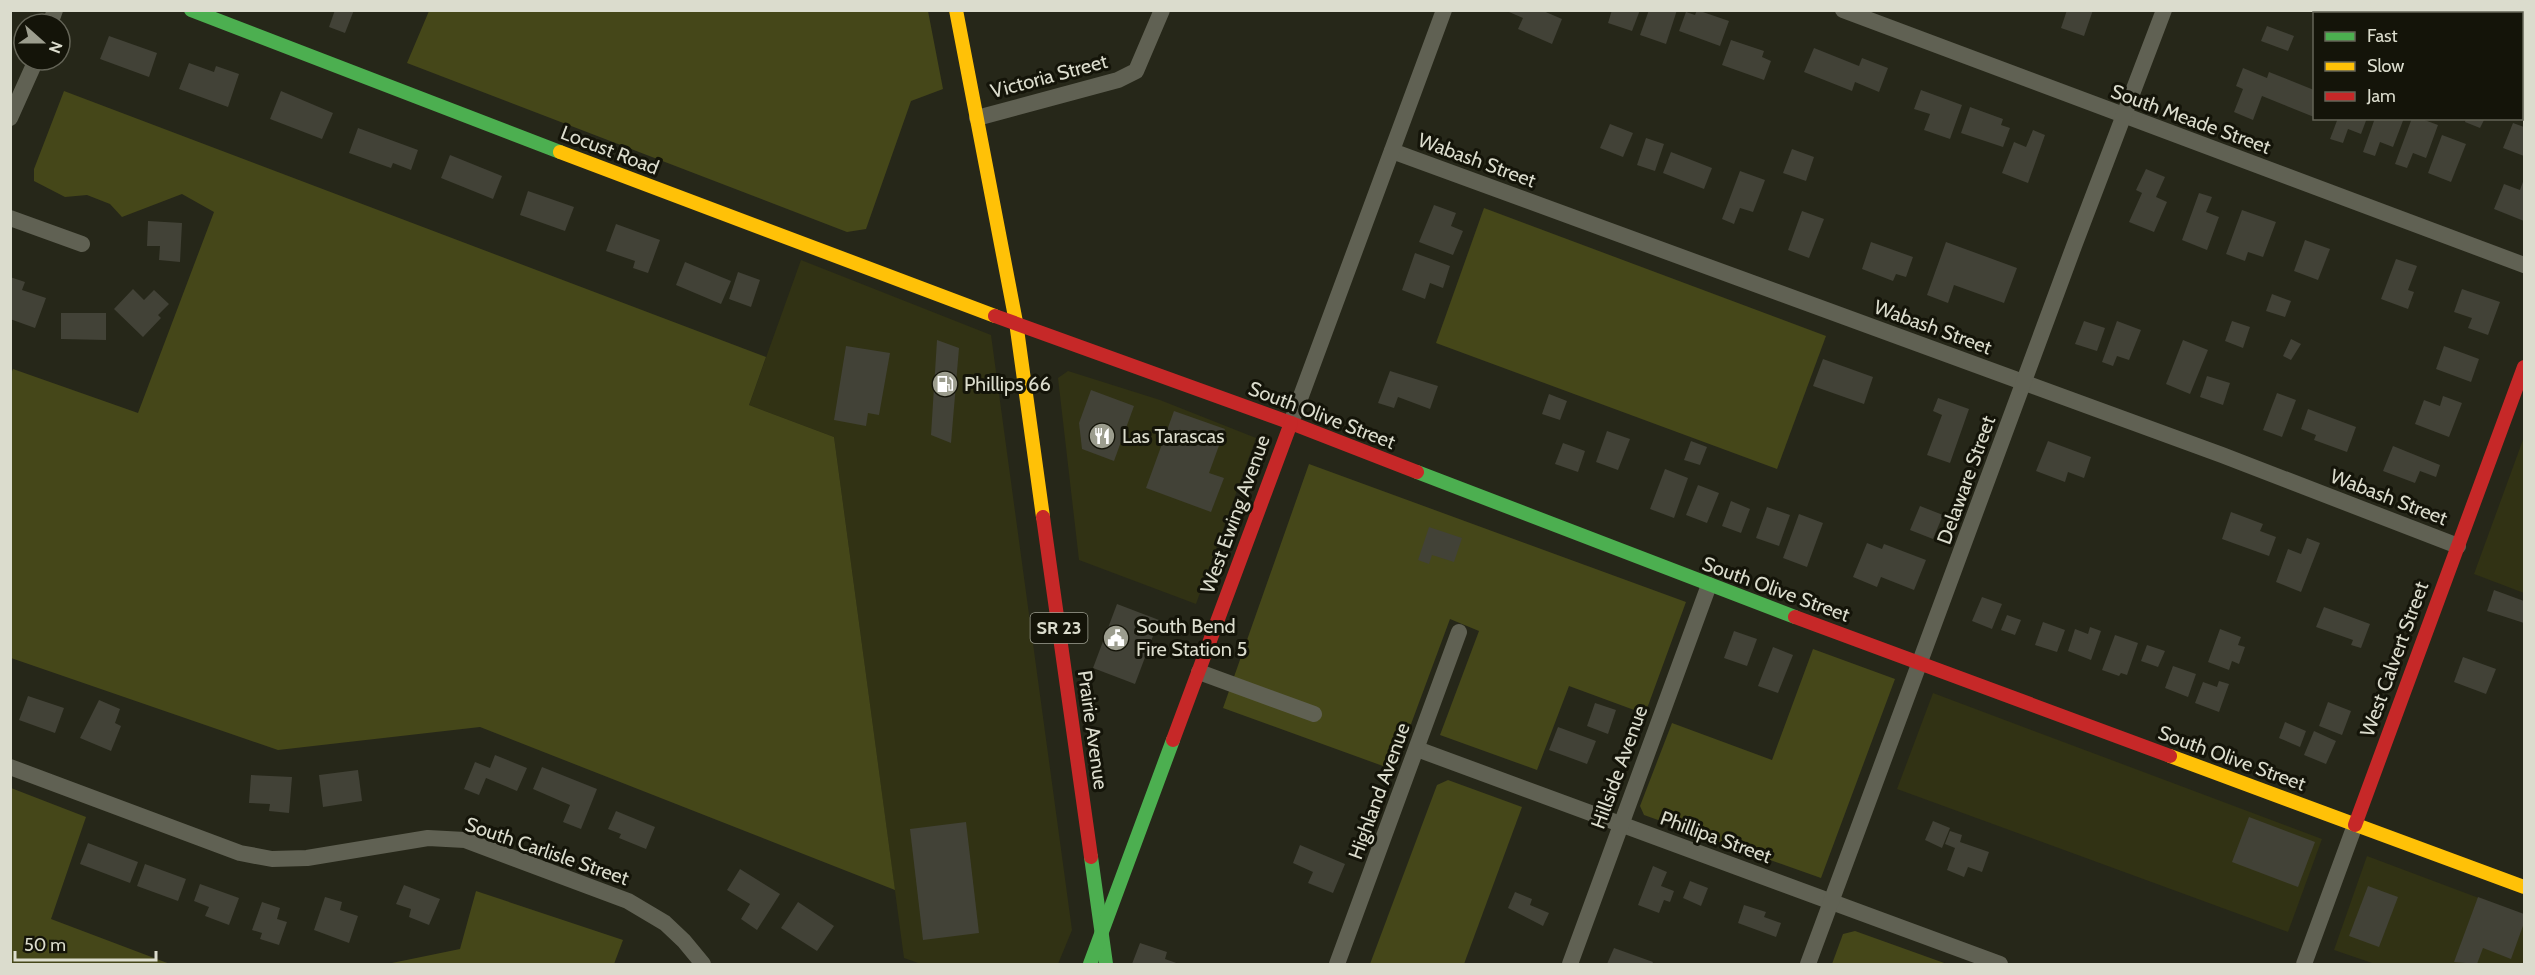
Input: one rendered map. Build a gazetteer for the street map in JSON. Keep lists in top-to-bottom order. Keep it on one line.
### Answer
{"streets":{"street":["Victoria Street","South Meade Street","Locust Road","Wabash Street","South Olive Street","Delaware Street","West Ewing Avenue","SR 23","West Calvert Street","Prairie Avenue","Hillside Avenue","Highland Avenue","Phillipa Street","South Carlisle Street"]},"crossings":[["Victoria Street","SR 23"],["South Meade Street","Delaware Street"],["Locust Road","South Olive Street"],["Locust Road","SR 23"],["Locust Road","Prairie Avenue"],["Wabash Street","Delaware Street"],["Wabash Street","West Ewing Avenue"],["Wabash Street","West Calvert Street"],["South Olive Street","Delaware Street"],["South Olive Street","West Ewing Avenue"],["South Olive Street","SR 23"],["South Olive Street","West Calvert Street"],["South Olive Street","Prairie Avenue"],["South Olive Street","Hillside Avenue"],["Delaware Street","Phillipa Street"],["West Ewing Avenue","Prairie Avenue"],["SR 23","Prairie Avenue"],["Hillside Avenue","Phillipa Street"],["Highland Avenue","Phillipa Street"]],"places":{"fuel station":["Phillips 66"],"restaurant":["Las Tarascas"],"public building":["South Bend Fire Station 5"]},"legend":["Fast","Slow","Jam"],"scale_bar":"50 m","north":"right"}
